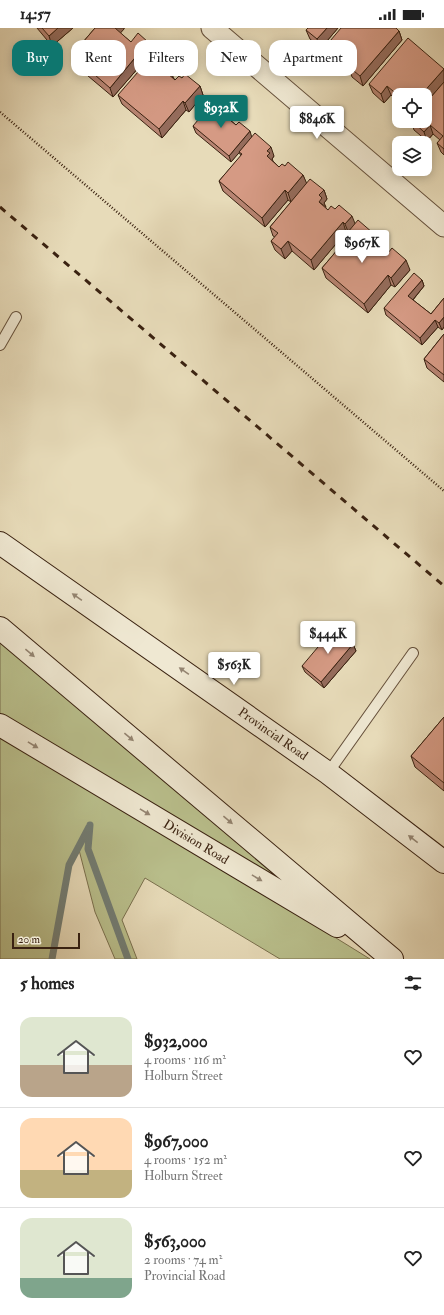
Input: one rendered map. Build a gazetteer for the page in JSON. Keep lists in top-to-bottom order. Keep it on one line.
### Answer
{"streets":{"main road":["Provincial Road","Division Road"]},"scale_bar":"20 m","page":{"status":"14:57","chip":["Buy","Rent","Filters","New","Apartment"],"price":["$932K","$846K","$967K","$444K","$563K"],"scale":"20 m","heading":"5 homes","list":[{"name":"$932,000","note":"4 rooms · 116 m² · Holburn Street"},{"name":"$967,000","note":"4 rooms · 152 m² · Holburn Street"},{"name":"$563,000","note":"2 rooms · 74 m² · Provincial Road"}]}}
